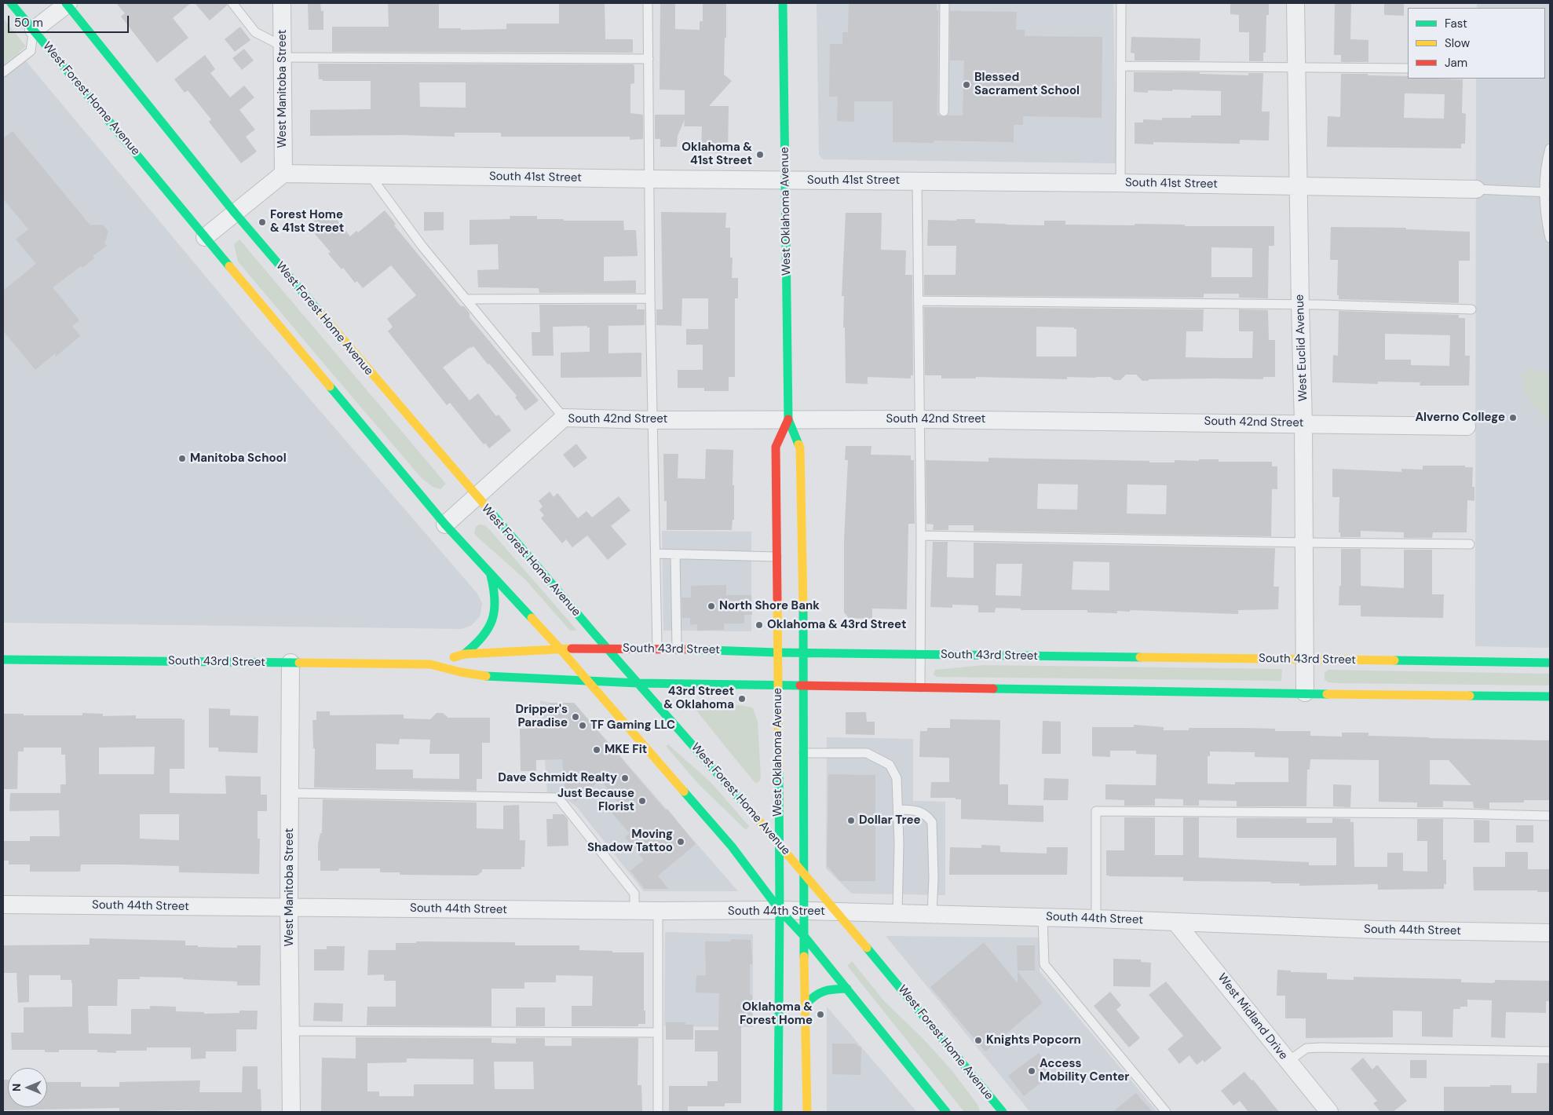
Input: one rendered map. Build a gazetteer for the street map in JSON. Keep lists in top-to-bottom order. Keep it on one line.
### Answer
{"streets":{"main road":["West Forest Home Avenue","West Oklahoma Avenue","South 43rd Street"],"street":["West Manitoba Street","South 41st Street","West Euclid Avenue","South 42nd Street","South 44th Street","West Midland Drive"]},"crossings":[["West Manitoba Street","South 41st Street"],["West Manitoba Street","South 43rd Street"],["West Manitoba Street","South 44th Street"],["West Forest Home Avenue","West Oklahoma Avenue"],["West Forest Home Avenue","South 42nd Street"],["West Forest Home Avenue","South 43rd Street"],["West Forest Home Avenue","South 44th Street"],["South 41st Street","West Oklahoma Avenue"],["South 41st Street","West Euclid Avenue"],["West Oklahoma Avenue","South 42nd Street"],["West Oklahoma Avenue","South 43rd Street"],["West Oklahoma Avenue","South 44th Street"],["West Euclid Avenue","South 42nd Street"],["West Euclid Avenue","South 43rd Street"],["South 44th Street","West Midland Drive"]],"places":["Blessed Sacrament School","Oklahoma & 41st Street","Forest Home & 41st Street","Alverno College","Manitoba School","North Shore Bank","Oklahoma & 43rd Street","43rd Street & Oklahoma","Dripper's Paradise","TF Gaming LLC","MKE Fit","Dave Schmidt Realty","Just Because Florist","Dollar Tree","Moving Shadow Tattoo","Oklahoma & Forest Home","Knights Popcorn","Access Mobility Center"],"legend":["Fast","Slow","Jam"],"scale_bar":"50 m","north":"left"}
